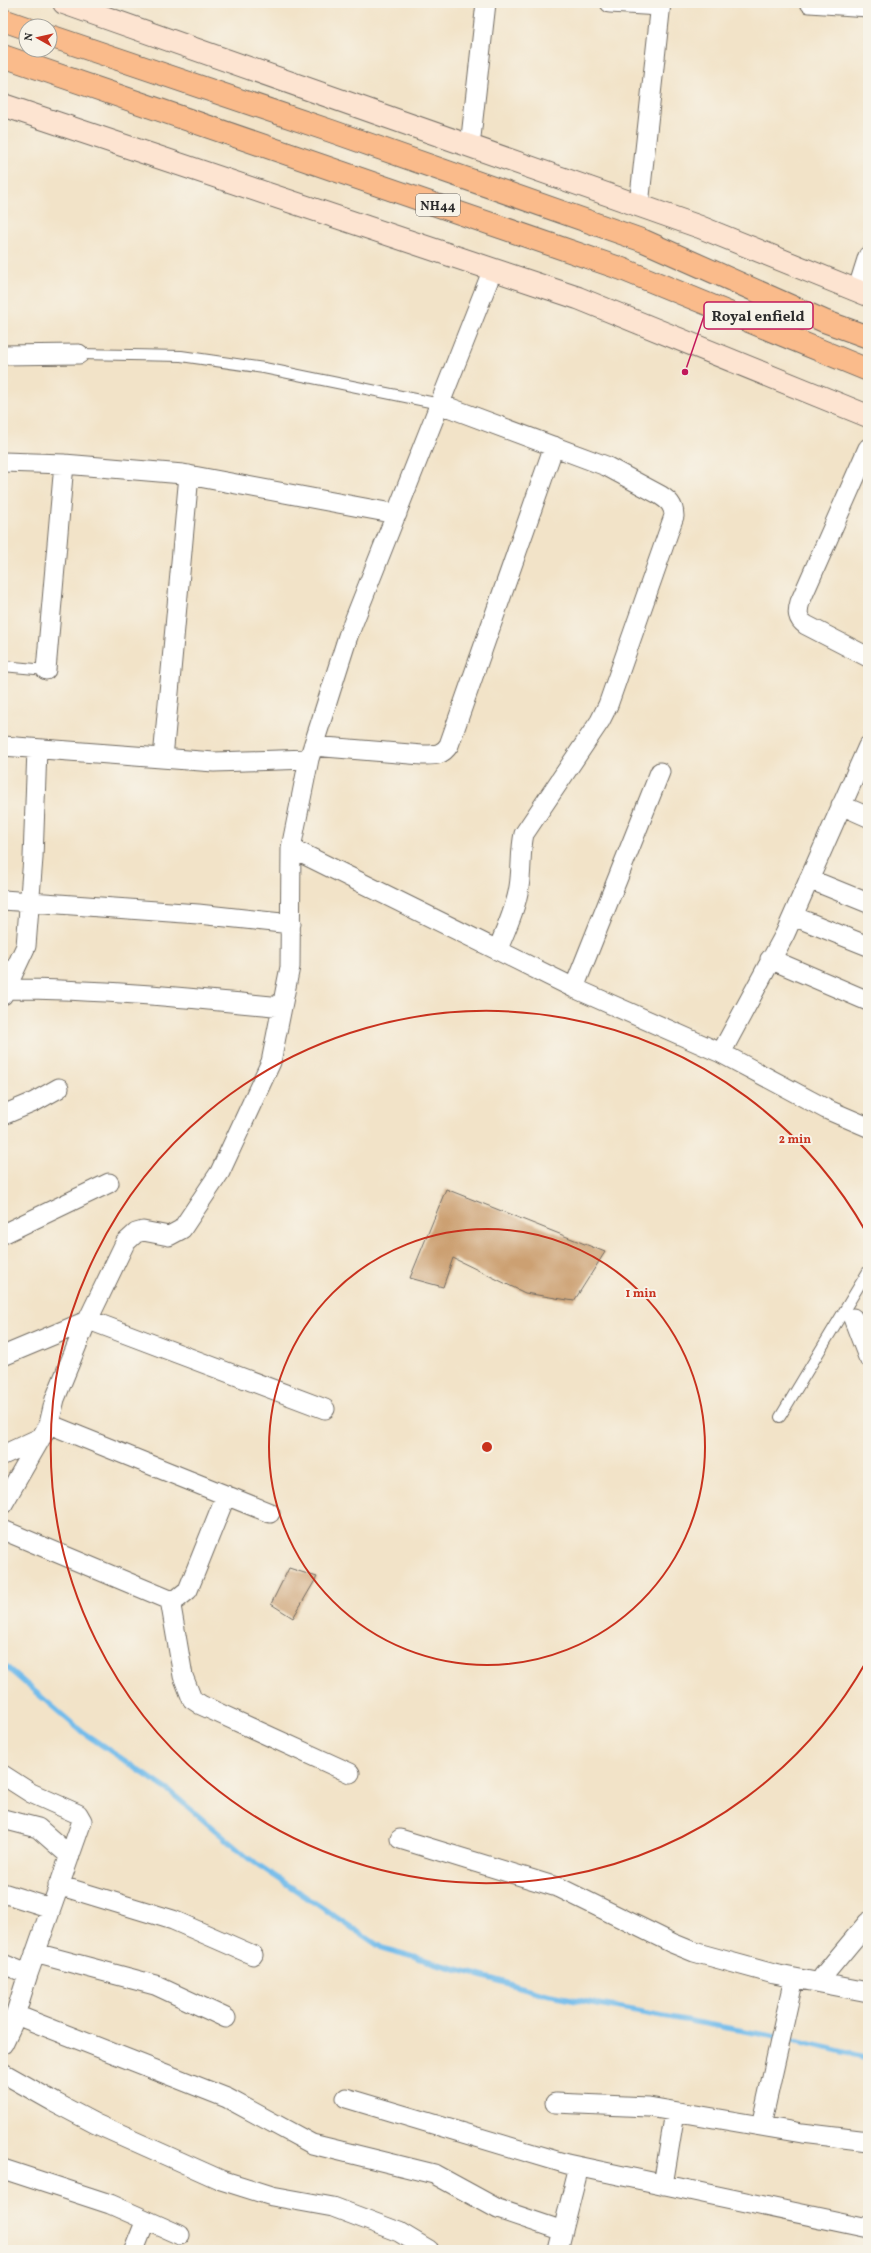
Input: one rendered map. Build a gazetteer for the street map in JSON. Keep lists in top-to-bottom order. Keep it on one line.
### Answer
{"streets":{"highway":["NH44"]},"places":["Royal enfield"],"north":"left","rings":["2 min","1 min"]}
